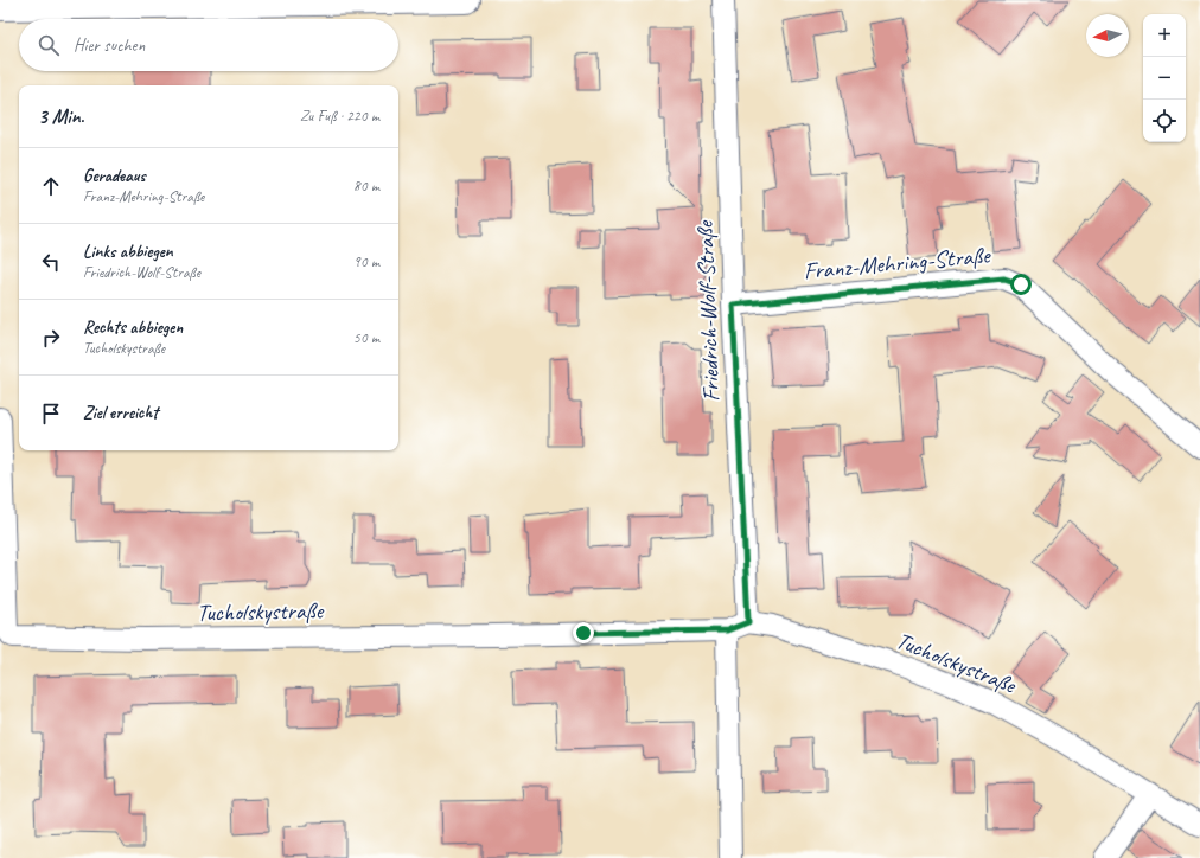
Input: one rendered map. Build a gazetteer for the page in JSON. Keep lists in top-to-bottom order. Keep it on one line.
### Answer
{"streets":{"street":["Franz-Mehring-Straße","Friedrich-Wolf-Straße","Tucholskystraße"]},"crossings":[["Franz-Mehring-Straße","Friedrich-Wolf-Straße"],["Friedrich-Wolf-Straße","Tucholskystraße"]],"north":"left","page":{"map_buttons":["+","−"],"search":"Hier suchen","heading":["3 Min.","Zu Fuß · 220 m"],"list":[["Geradeaus","Franz-Mehring-Straße","80 m"],["Links abbiegen","Friedrich-Wolf-Straße","90 m"],["Rechts abbiegen","Tucholskystraße","50 m"],"Ziel erreicht"]}}
